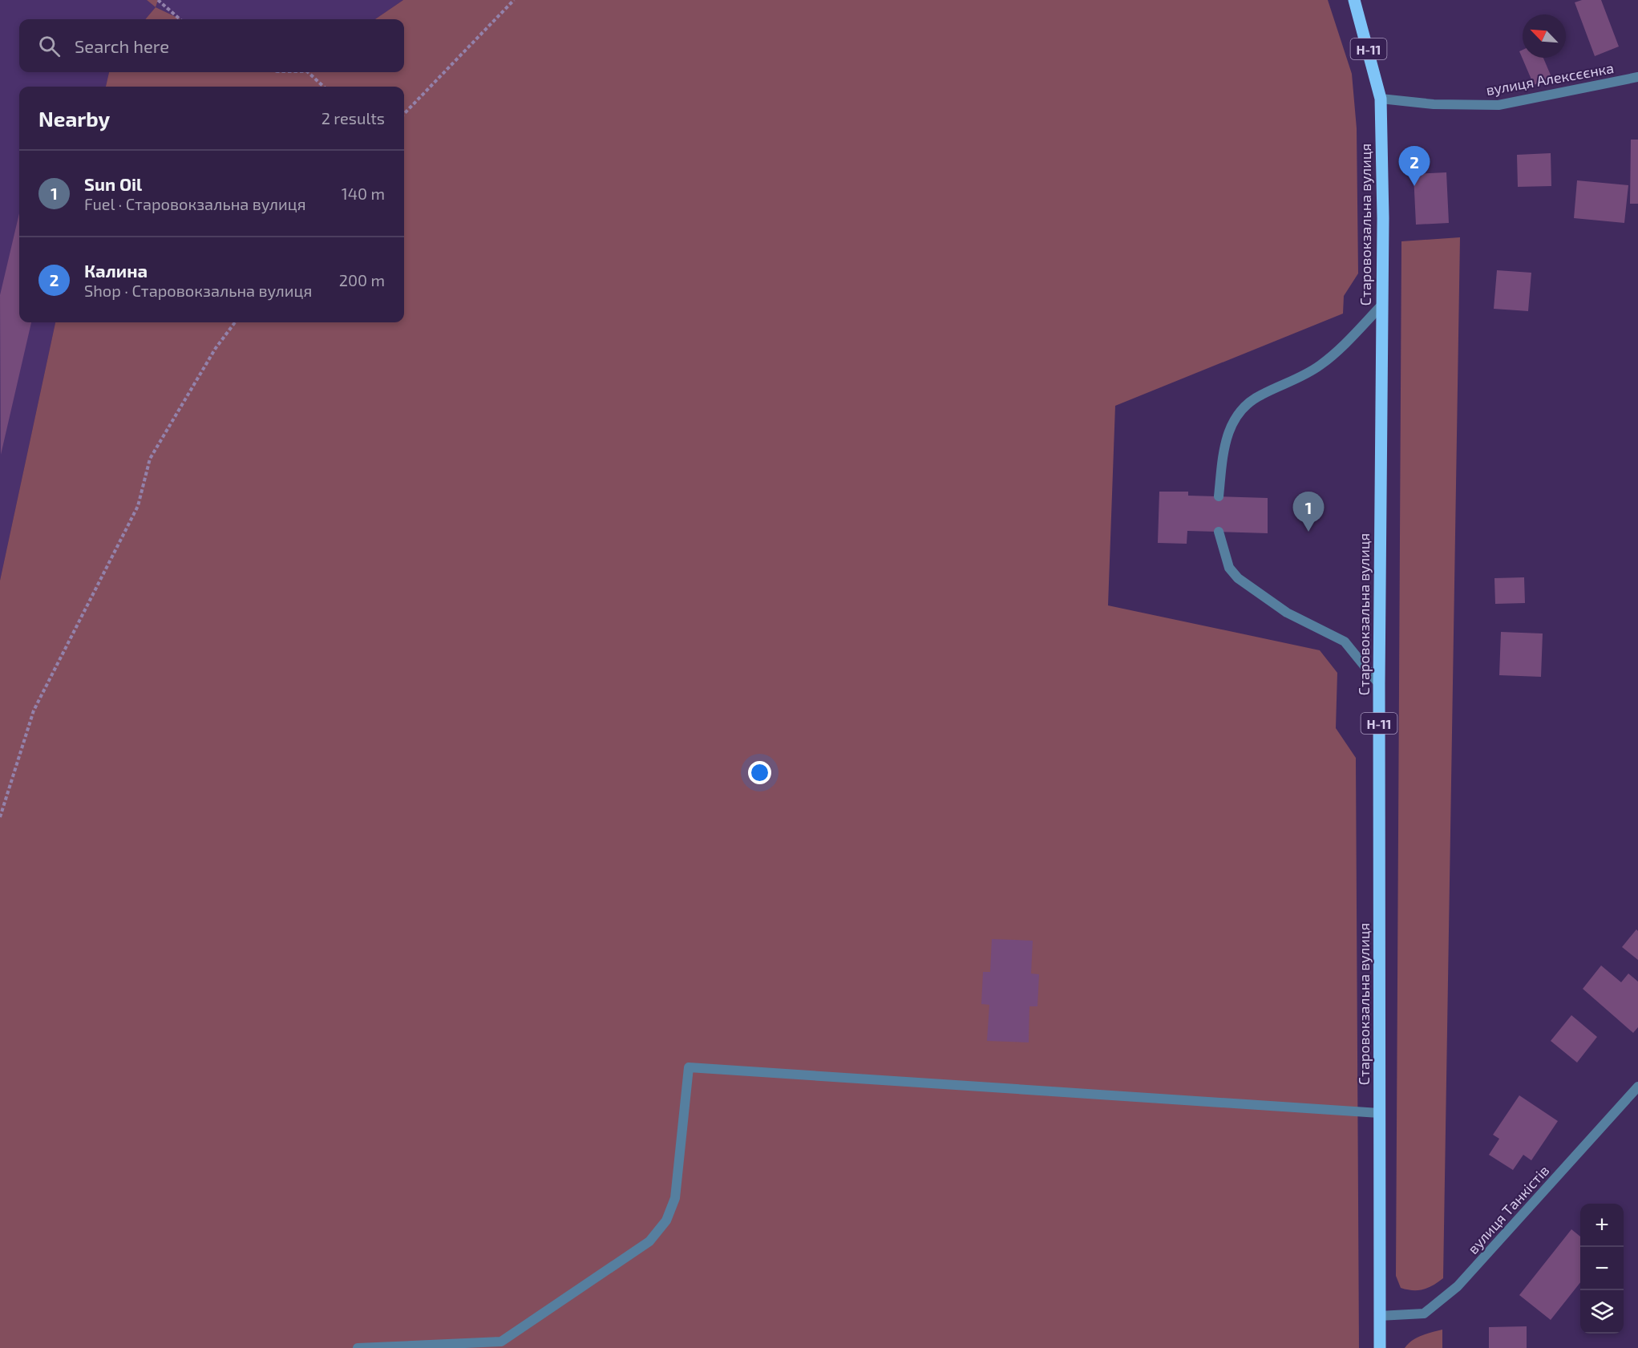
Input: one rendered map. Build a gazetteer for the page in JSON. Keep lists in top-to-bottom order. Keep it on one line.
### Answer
{"streets":{"main road":["Н-11","Старовокзальна вулиця"],"street":["вулиця Алексєєнка","вулиця Танкістів"]},"crossings":[["вулиця Алексєєнка","Старовокзальна вулиця"],["Старовокзальна вулиця","вулиця Танкістів"]],"north":"top left","page":{"search":"Search here","heading":["Nearby","2 results"],"pins":["2","1"],"list":[{"mark":"1","name":"Sun Oil","note":"Fuel · Старовокзальна вулиця","value":"140 m"},{"mark":"2","name":"Калина","note":"Shop · Старовокзальна вулиця","value":"200 m"}],"map_buttons":["+","−"]}}
